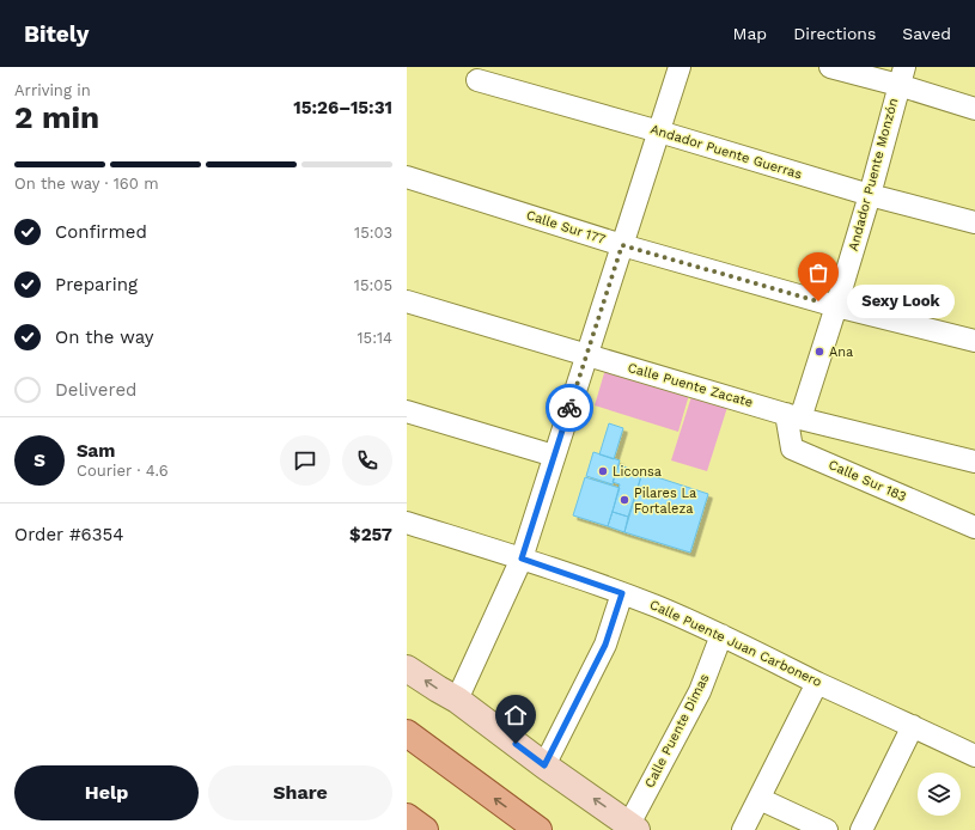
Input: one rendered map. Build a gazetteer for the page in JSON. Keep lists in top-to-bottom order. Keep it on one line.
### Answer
{"streets":{"street":["Andador Puente Guerras","Andador Puente Monzón","Calle Sur 177","Calle Puente Zacate","Calle Sur 183","Calle Puente Juan Carbonero","Calle Puente Dimas"]},"crossings":[["Andador Puente Guerras","Andador Puente Monzón"],["Andador Puente Monzón","Calle Sur 177"],["Andador Puente Monzón","Calle Puente Zacate"],["Andador Puente Monzón","Calle Sur 183"],["Calle Puente Zacate","Calle Sur 183"],["Calle Puente Juan Carbonero","Calle Puente Dimas"]],"places":["Sexy Look","Ana","Liconsa","Pilares La Fortaleza"],"page":{"header":"Bitely","nav":["Map","Directions","Saved"],"heading":["2 min","Arriving in","15:26–15:31"],"panel":["Sam","Courier · 4.6","Order #6354","$257"],"bar":"On the way · 160 m","list":[["Confirmed","15:03"],["Preparing","15:05"],["On the way","15:14"],"Delivered"],"bubble":"Sexy Look","round":"S","buttons":["Help","Share"]}}
